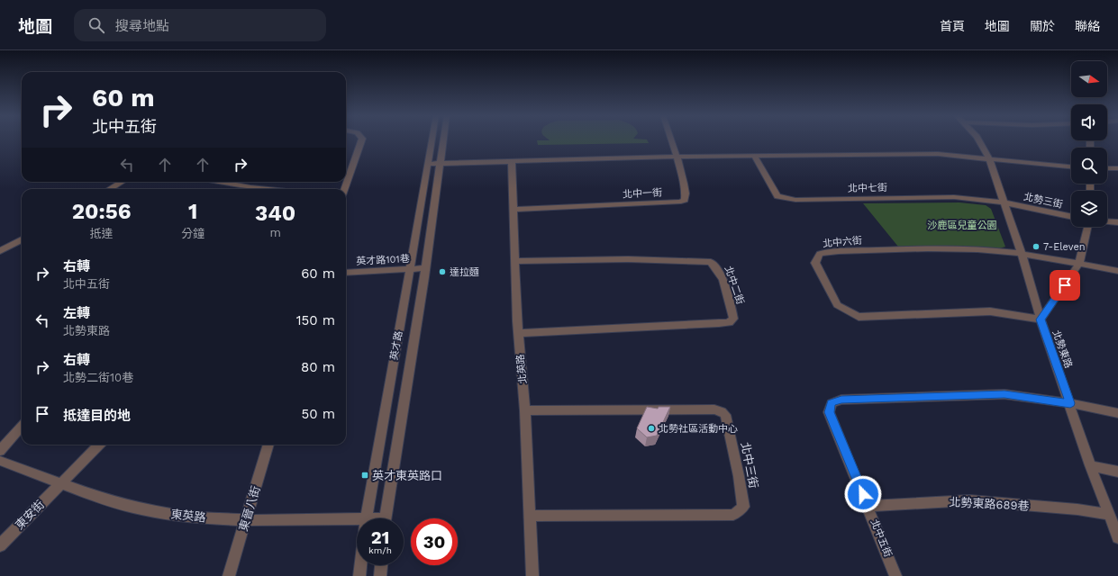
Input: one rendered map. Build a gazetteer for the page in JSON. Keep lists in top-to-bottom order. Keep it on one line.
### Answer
{"streets":{"street":["北中七街","北中一街","北勢三街","北中六街","英才路101巷","北中二街","英才路","北勢東路","北英路","北中三街","北勢東路689巷","東晉八街","東安街","東英路","北中五街"]},"crossings":[["北中七街","北勢三街"],["北中七街","北勢東路"],["北中一街","北英路"],["北勢三街","北勢東路"],["北中六街","北勢東路"],["英才路101巷","英才路"],["北中二街","北英路"],["北勢東路","北勢東路689巷"],["北勢東路","北中五街"],["北英路","北中三街"],["北勢東路689巷","北中五街"],["東晉八街","東英路"],["東安街","東英路"]],"parks":["沙鹿區兒童公園"],"places":{"other":["7-Eleven","達拉麵","北勢社區活動中心"],"transit":["英才東英路口"]},"north":"right","page":{"header":"地圖","search":"搜尋地點","nav":["首頁","地圖","關於","聯絡"],"turn":["60 m","北中五街"],"eta":["20:56","抵達","1","分鐘","340","m"],"list":[{"name":"右轉","note":"北中五街","value":"60 m"},{"name":"左轉","note":"北勢東路","value":"150 m"},{"name":"右轉","note":"北勢二街10巷","value":"80 m"},{"name":"抵達目的地","value":"50 m"}],"speed":"21 km/h","limit":"30"}}
